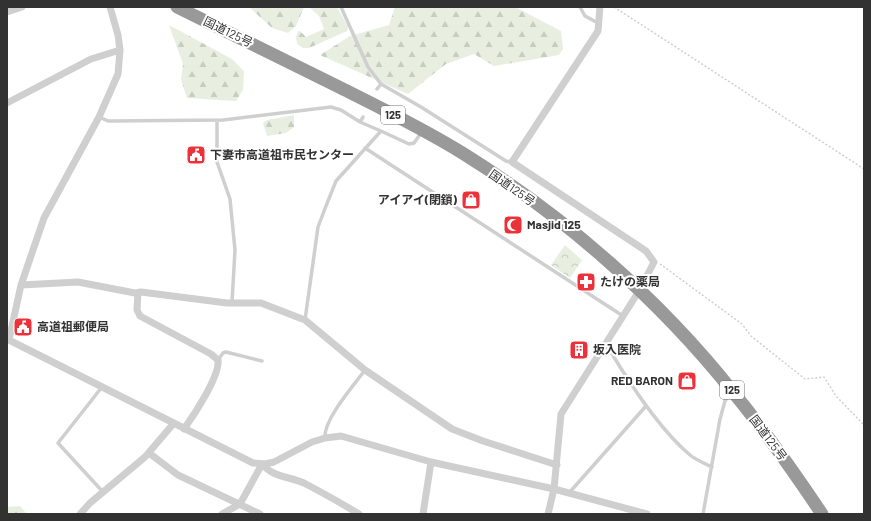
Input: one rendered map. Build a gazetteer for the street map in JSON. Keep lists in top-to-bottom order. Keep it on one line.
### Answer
{"streets":{"highway":["国道125号","125"]},"places":{"public building":["下妻市高道祖市民センター","高道祖郵便局"],"shop":["アイアイ(閉鎖)","RED BARON"],"mosque":["Masjid 125"],"pharmacy":["たけの薬局"],"building":["坂入医院"]}}
